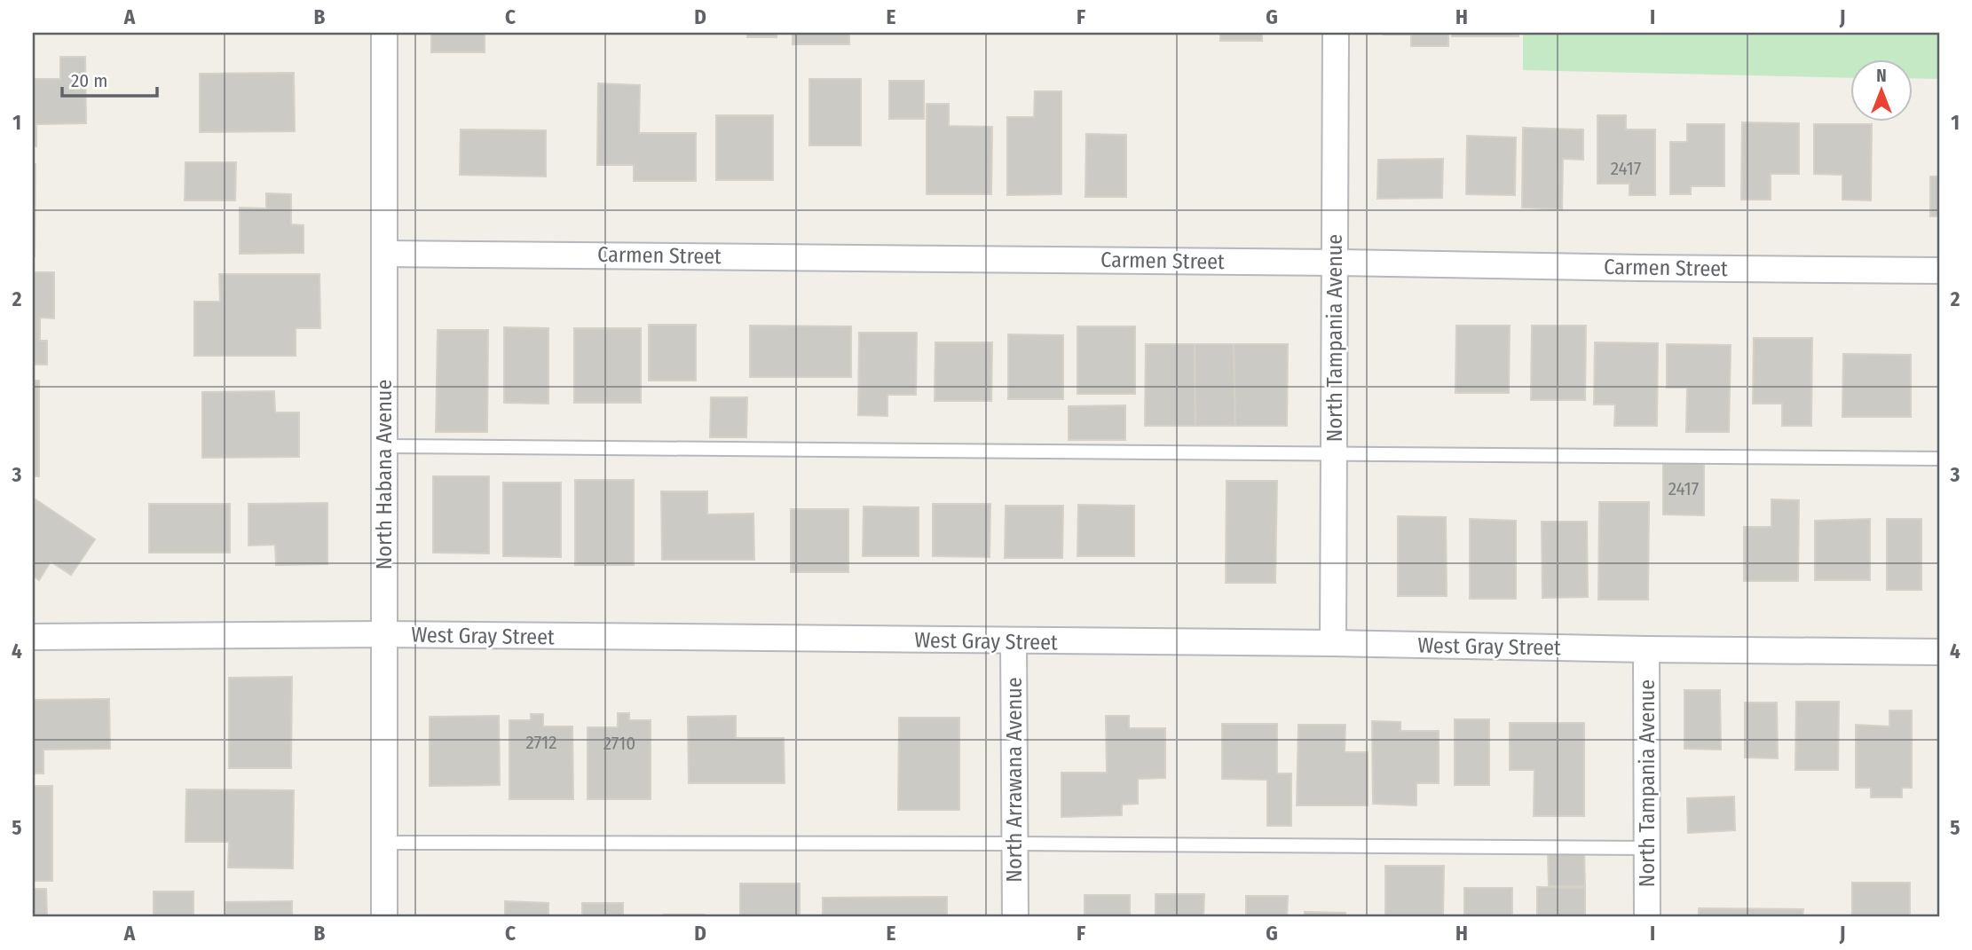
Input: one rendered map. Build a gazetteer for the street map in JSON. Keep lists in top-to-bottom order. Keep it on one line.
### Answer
{"streets":{"street":["Carmen Street","North Tampania Avenue","North Habana Avenue","West Gray Street","North Arrawana Avenue"]},"crossings":[["Carmen Street","North Tampania Avenue"],["Carmen Street","North Habana Avenue"],["North Tampania Avenue","West Gray Street"],["North Habana Avenue","West Gray Street"],["West Gray Street","North Arrawana Avenue"]],"house_numbers":["2417","2417","2712","2710"],"scale_bar":"20 m","north":"top","grid":{"columns":["A","B","C","D","E","F","G","H","I","J"],"rows":["1","2","3","4","5"]}}
